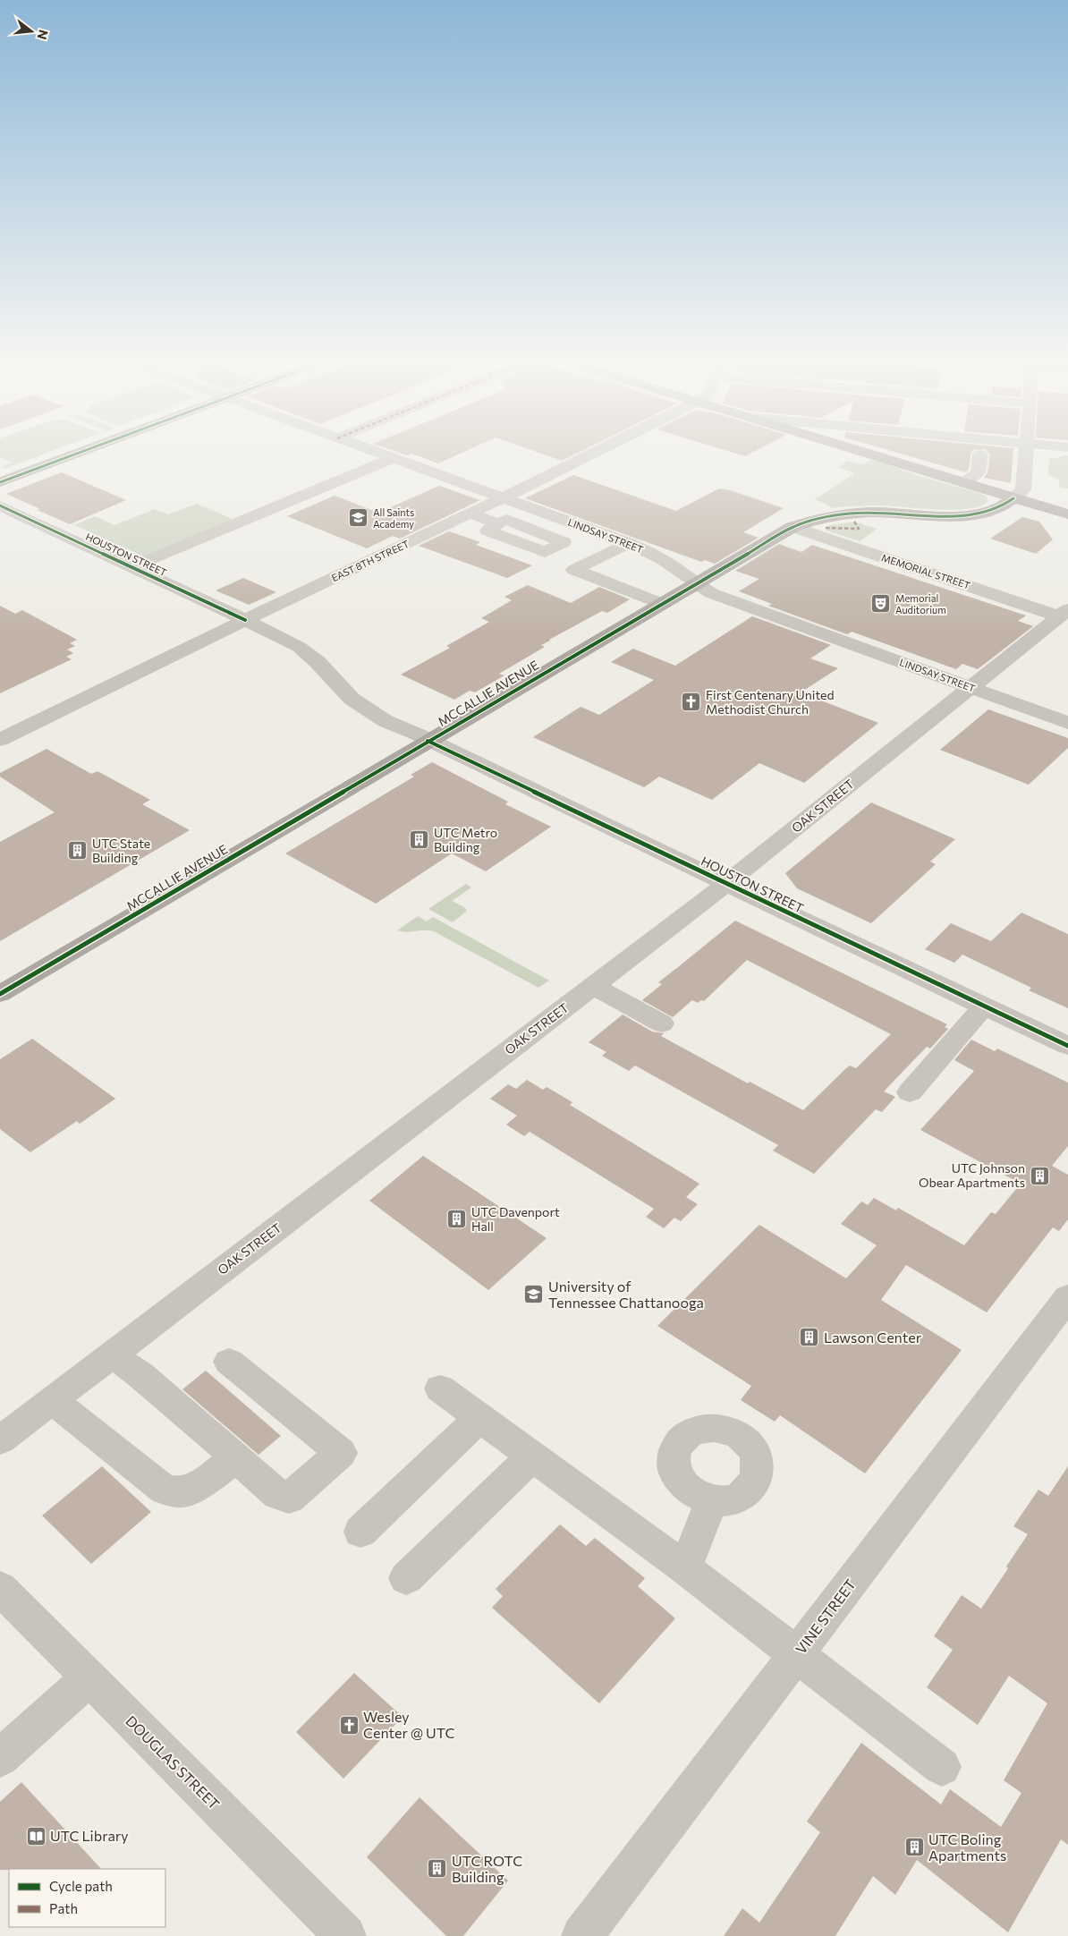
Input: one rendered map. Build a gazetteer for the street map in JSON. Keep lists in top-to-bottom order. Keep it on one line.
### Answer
{"streets":{"main road":["MCCALLIE AVENUE"],"street":["LINDSAY STREET","HOUSTON STREET","EAST 8TH STREET","MEMORIAL STREET","OAK STREET","VINE STREET","DOUGLAS STREET"]},"crossings":[["LINDSAY STREET","EAST 8TH STREET"],["LINDSAY STREET","MCCALLIE AVENUE"],["LINDSAY STREET","OAK STREET"],["HOUSTON STREET","EAST 8TH STREET"],["HOUSTON STREET","MCCALLIE AVENUE"],["HOUSTON STREET","OAK STREET"],["MEMORIAL STREET","MCCALLIE AVENUE"],["MEMORIAL STREET","OAK STREET"]],"places":{"school or university":["All Saints Academy","University of Tennessee Chattanooga"],"theatre":["Memorial Auditorium"],"church":["First Centenary United Methodist Church","Wesley Center @ UTC"],"building":["UTC Metro Building","UTC State Building","UTC Johnson Obear Apartments","UTC Davenport Hall","Lawson Center","UTC Boling Apartments","UTC ROTC Building"],"library":["UTC Library"]},"legend":["Cycle path","Path"],"north":"right"}
